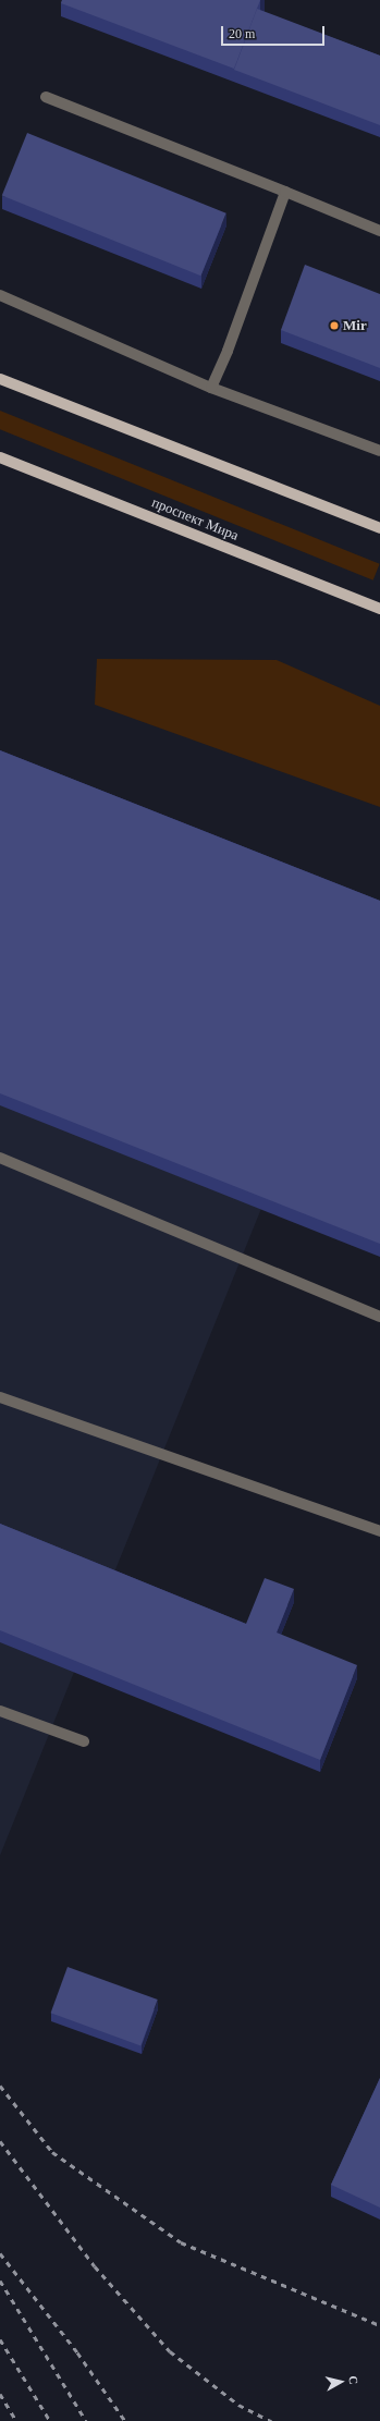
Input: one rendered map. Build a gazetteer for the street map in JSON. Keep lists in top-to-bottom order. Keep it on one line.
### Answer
{"streets":{"main road":["проспект Мира"]},"places":["Mir"],"scale_bar":"20 m","north":"right"}
